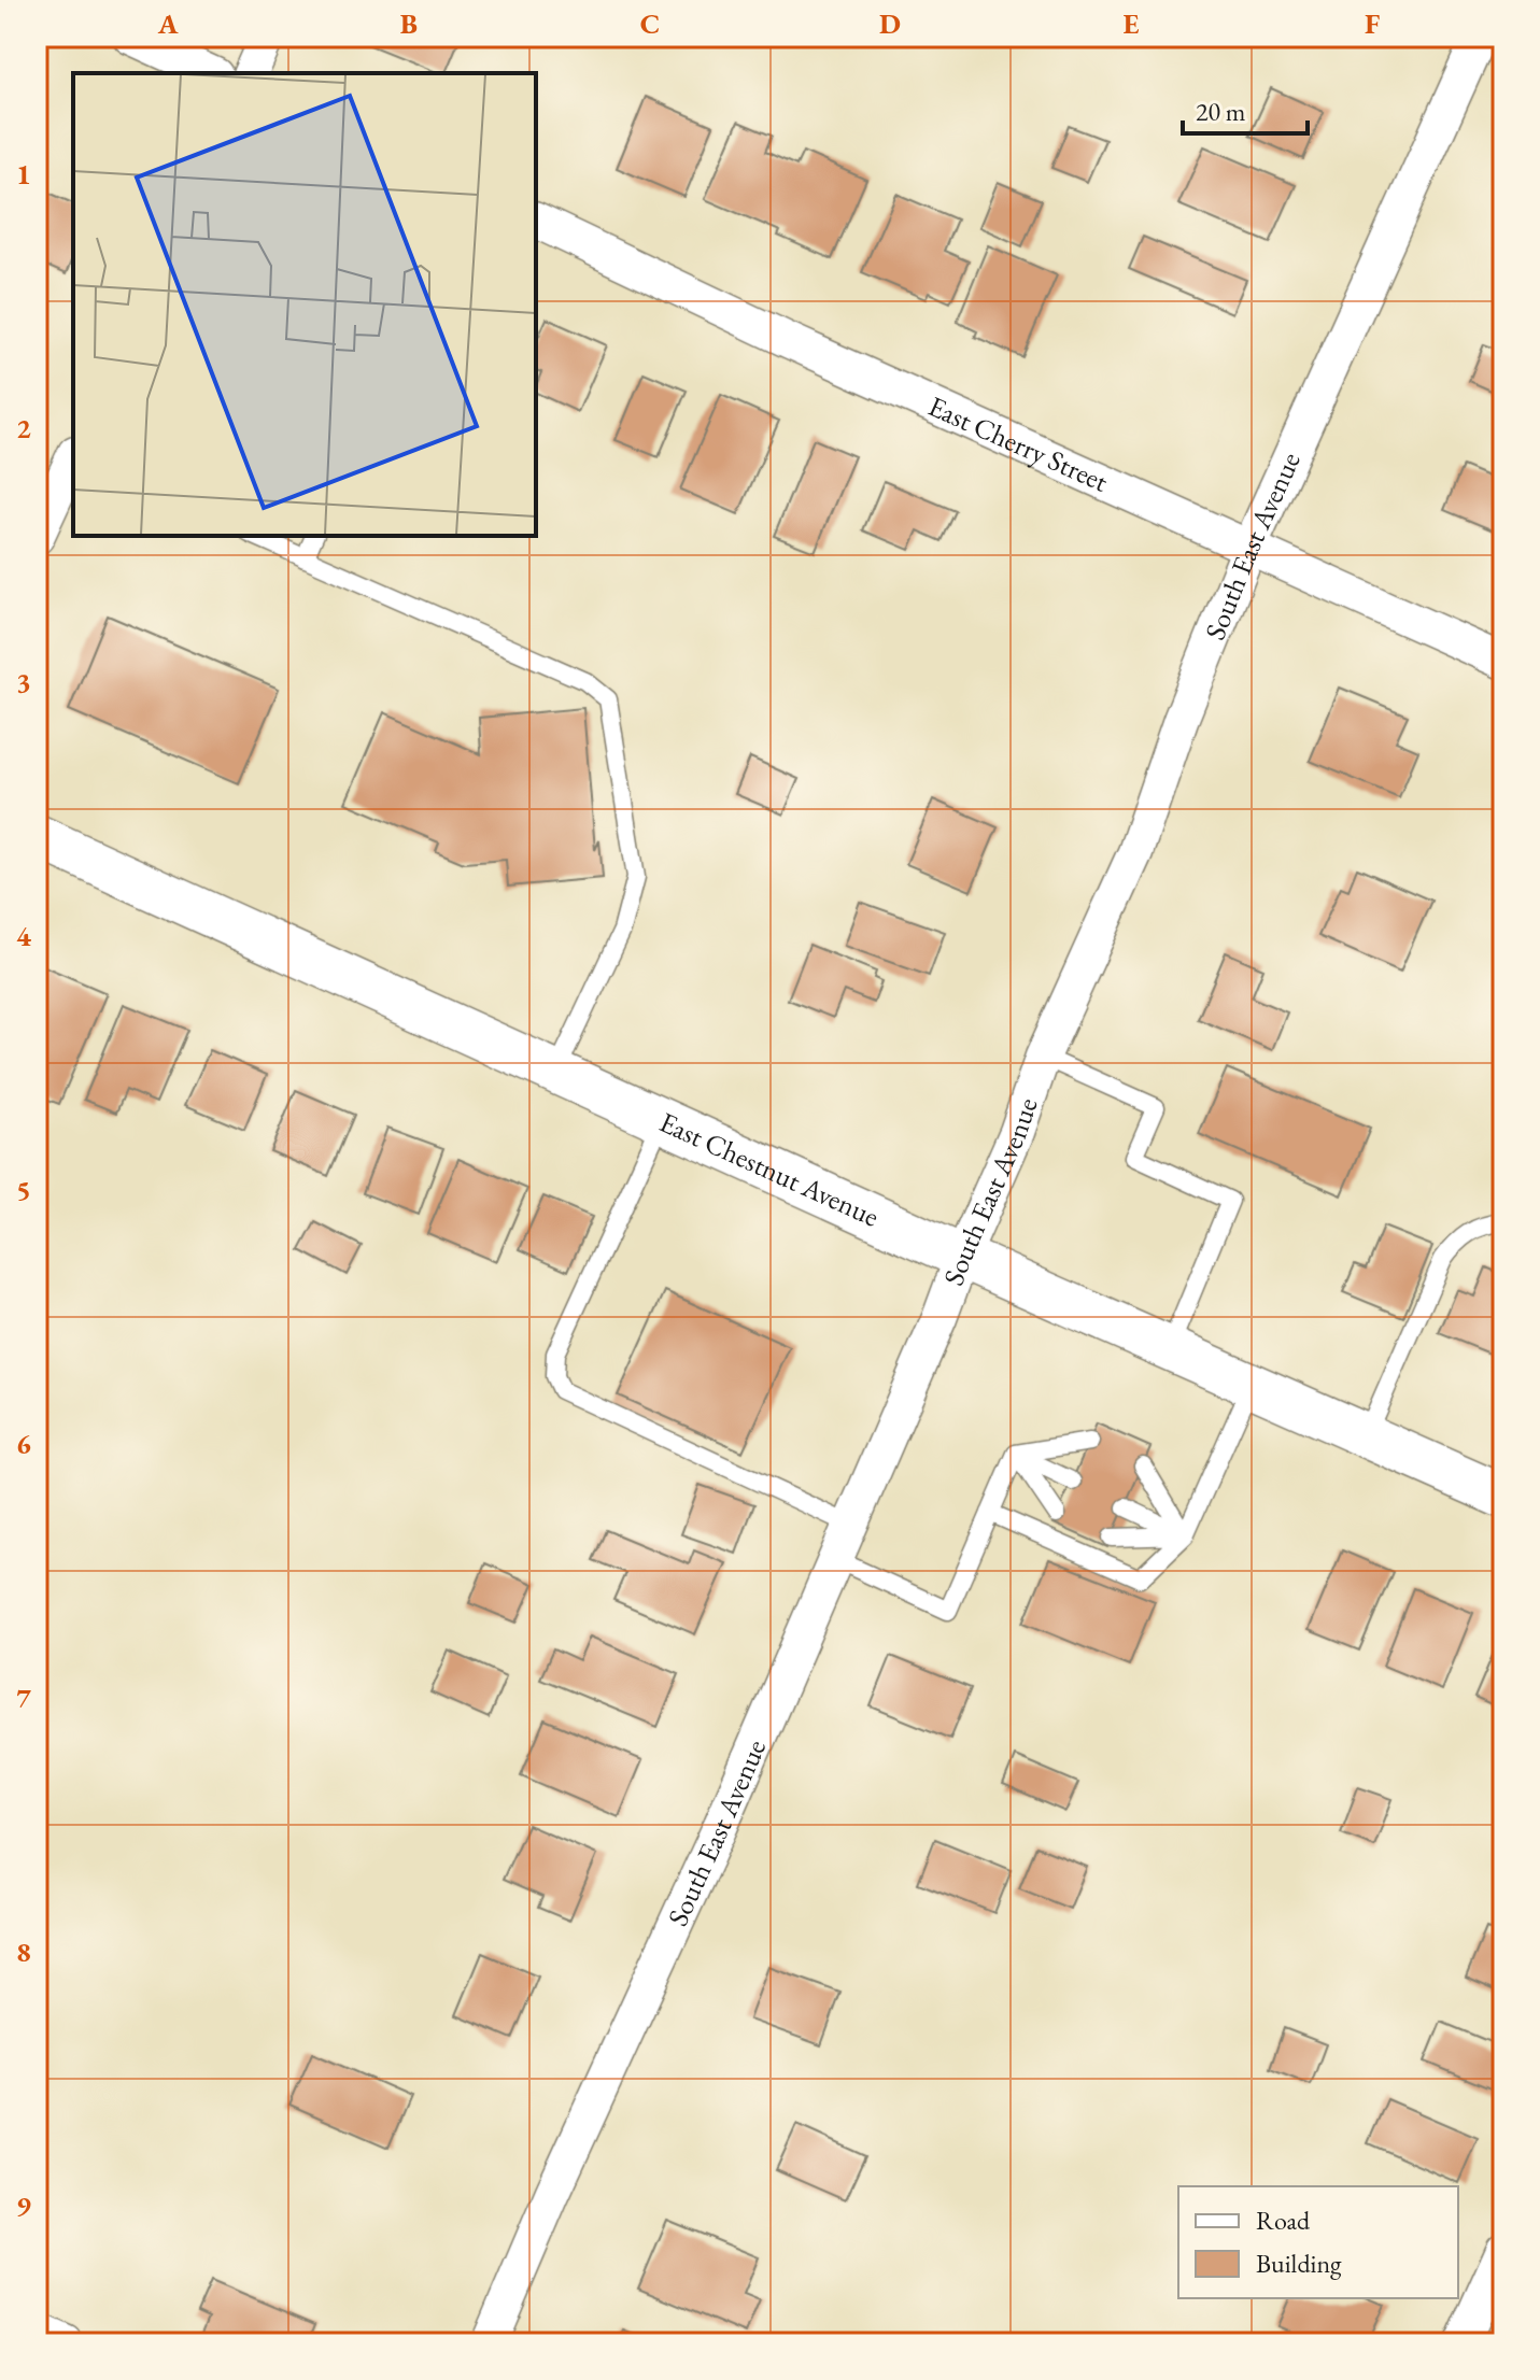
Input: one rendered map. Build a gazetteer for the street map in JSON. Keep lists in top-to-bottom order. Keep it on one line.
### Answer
{"streets":{"street":["East Cherry Street","South East Avenue","East Chestnut Avenue"]},"crossings":[["East Cherry Street","South East Avenue"],["South East Avenue","East Chestnut Avenue"]],"legend":["Road","Building"],"scale_bar":"20 m","grid":{"columns":["A","B","C","D","E","F"],"rows":["1","2","3","4","5","6","7","8","9"]}}
